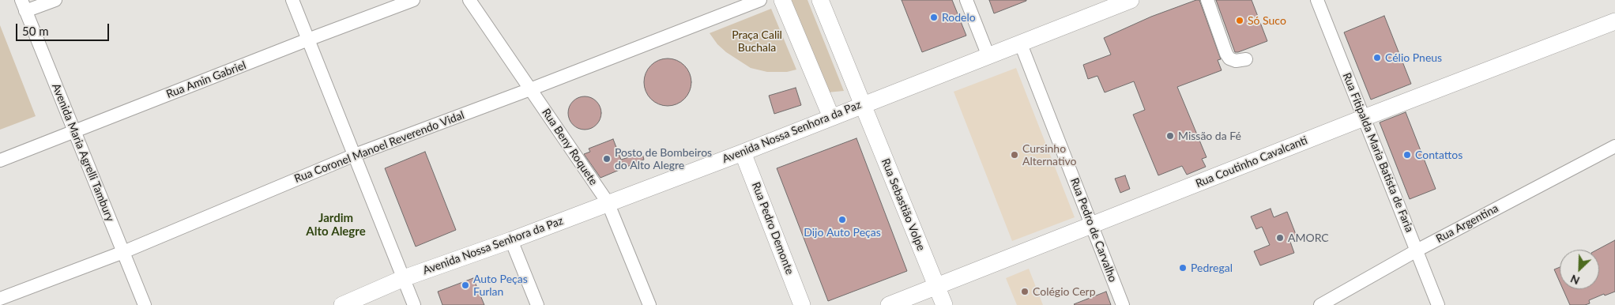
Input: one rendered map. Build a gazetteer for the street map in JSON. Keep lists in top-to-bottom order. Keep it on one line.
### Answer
{"streets":{"main road":["Avenida Nossa Senhora da Paz","Rua Coutinho Cavalcanti","Rua Sebastião Volpe","Rua Pedro Demonte"],"street":["Rua Amin Gabriel","Rua Coronel Manoel Reverendo Vidal","Rua Beny Roquete","Avenida Maria Agrelli Tambury","Rua Fitipalda Maria Batista de Faria","Rua Argentina","Rua Pedro de Carvalho"]},"crossings":[["Rua Amin Gabriel","Avenida Maria Agrelli Tambury"],["Avenida Nossa Senhora da Paz","Rua Beny Roquete"],["Avenida Nossa Senhora da Paz","Rua Sebastião Volpe"],["Avenida Nossa Senhora da Paz","Rua Pedro Demonte"],["Avenida Nossa Senhora da Paz","Rua Pedro de Carvalho"],["Rua Coronel Manoel Reverendo Vidal","Rua Beny Roquete"],["Rua Coronel Manoel Reverendo Vidal","Avenida Maria Agrelli Tambury"],["Rua Fitipalda Maria Batista de Faria","Rua Coutinho Cavalcanti"],["Rua Fitipalda Maria Batista de Faria","Rua Argentina"],["Rua Coutinho Cavalcanti","Rua Sebastião Volpe"],["Rua Coutinho Cavalcanti","Rua Pedro de Carvalho"]],"districts":["Jardim Alto Alegre"],"parks":["Praça Calil Buchala"],"places":["Rodelo","Só Suco","Célio Pneus","Missão da Fé","Cursinho Alternativo","Contattos","Posto de Bombeiros do Alto Alegre","Dijo Auto Peças","AMORC","Pedregal","Auto Peças Furlan","Colégio Cerp"],"scale_bar":"50 m","north":"bottom left"}
